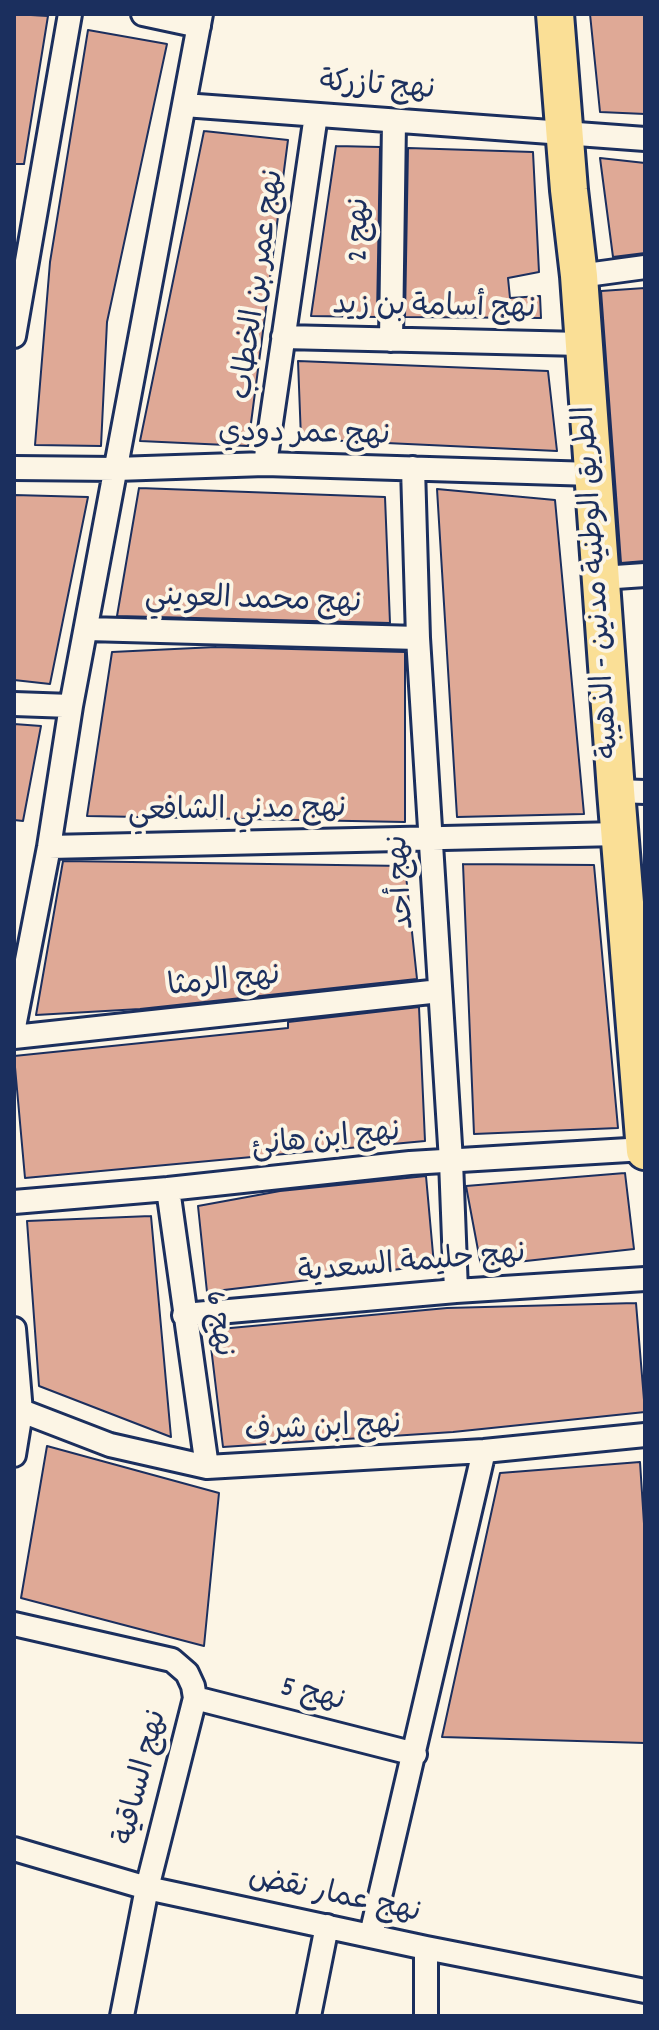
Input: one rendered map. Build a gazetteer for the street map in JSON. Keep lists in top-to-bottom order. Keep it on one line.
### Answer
{"streets":{"main road":["الطريق الوطنية مدنين - الذهيبة"],"street":["نهج تازركة","نهج 2","نهج عمر بن الخطاب","نهج أسامة بن زيد","نهج عمر دودي","نهج محمد العويني","نهج مدني الشافعي","نهج أحد","نهج الرمثا","نهج ابن هانئ","نهج حليمة السعدية","نهج 6","نهج ابن شرف","نهج 5","نهج الساقية","نهج عمار نقض"]},"crossings":[["نهج تازركة","نهج 2"],["نهج تازركة","نهج عمر بن الخطاب"],["نهج تازركة","الطريق الوطنية مدنين - الذهيبة"],["نهج 2","نهج أسامة بن زيد"],["نهج عمر بن الخطاب","نهج أسامة بن زيد"],["نهج عمر بن الخطاب","نهج عمر دودي"],["نهج أسامة بن زيد","الطريق الوطنية مدنين - الذهيبة"],["نهج عمر دودي","الطريق الوطنية مدنين - الذهيبة"],["نهج عمر دودي","نهج أحد"],["الطريق الوطنية مدنين - الذهيبة","نهج مدني الشافعي"],["الطريق الوطنية مدنين - الذهيبة","نهج ابن هانئ"],["نهج محمد العويني","نهج أحد"],["نهج مدني الشافعي","نهج أحد"],["نهج أحد","نهج الرمثا"],["نهج أحد","نهج ابن هانئ"],["نهج أحد","نهج حليمة السعدية"],["نهج ابن هانئ","نهج 6"],["نهج حليمة السعدية","نهج 6"],["نهج 6","نهج ابن شرف"],["نهج 5","نهج الساقية"],["نهج الساقية","نهج عمار نقض"]]}
